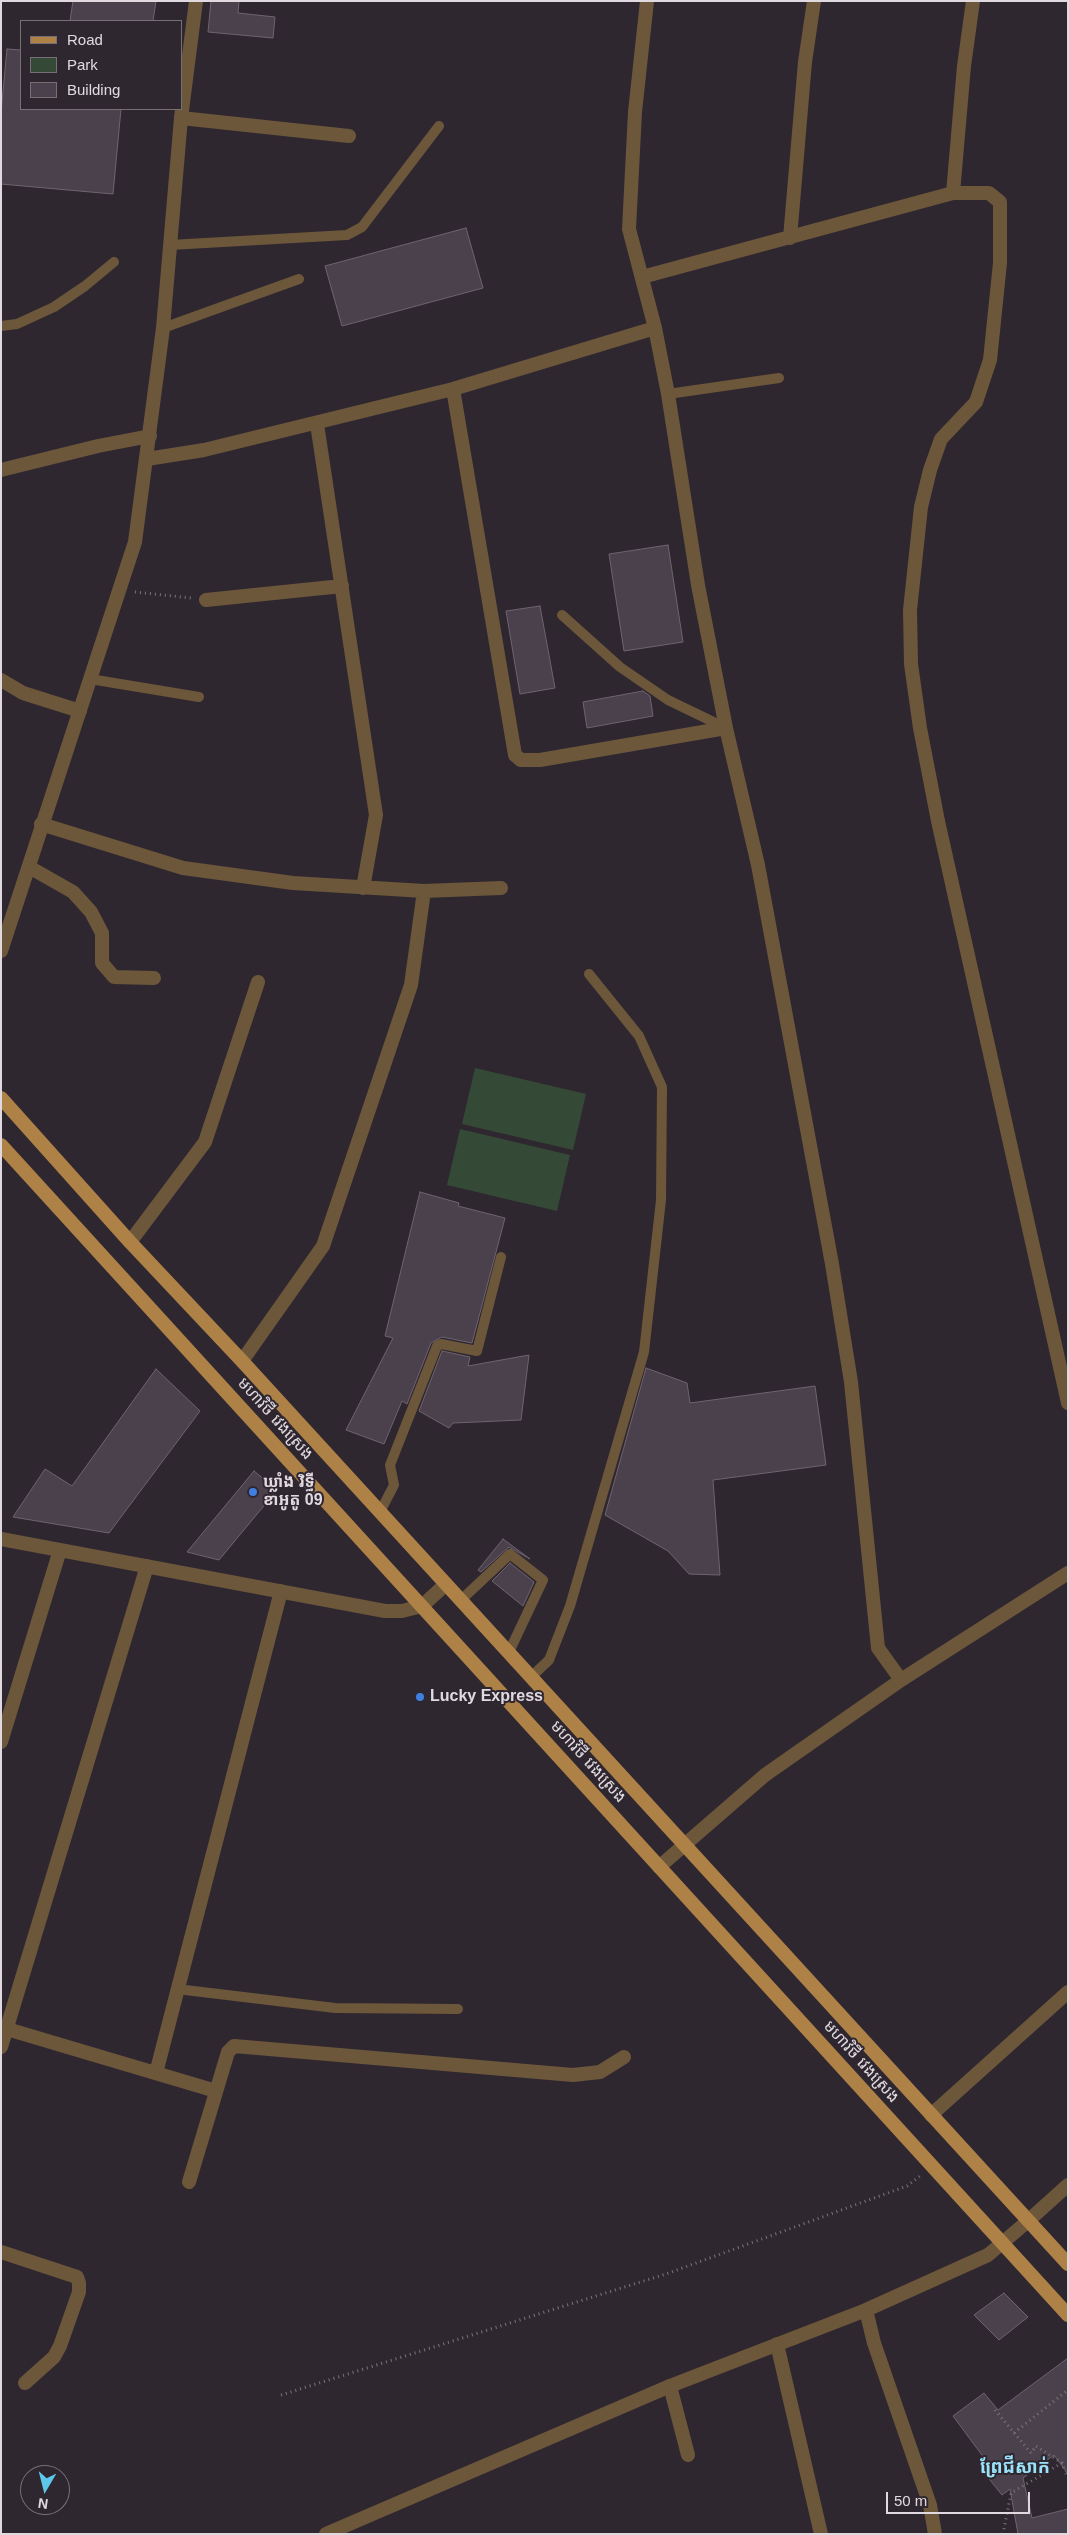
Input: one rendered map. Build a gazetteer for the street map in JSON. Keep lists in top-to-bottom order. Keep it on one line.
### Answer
{"streets":{"main road":["មហាវិថី វេងស្រេង"]},"districts":["ព្រែជីសាក់"],"places":["ឃ្លាំង រិទ្ធី ខាអូតូ 09","Lucky Express"],"legend":["Road","Park","Building"],"scale_bar":"50 m","north":"bottom"}
